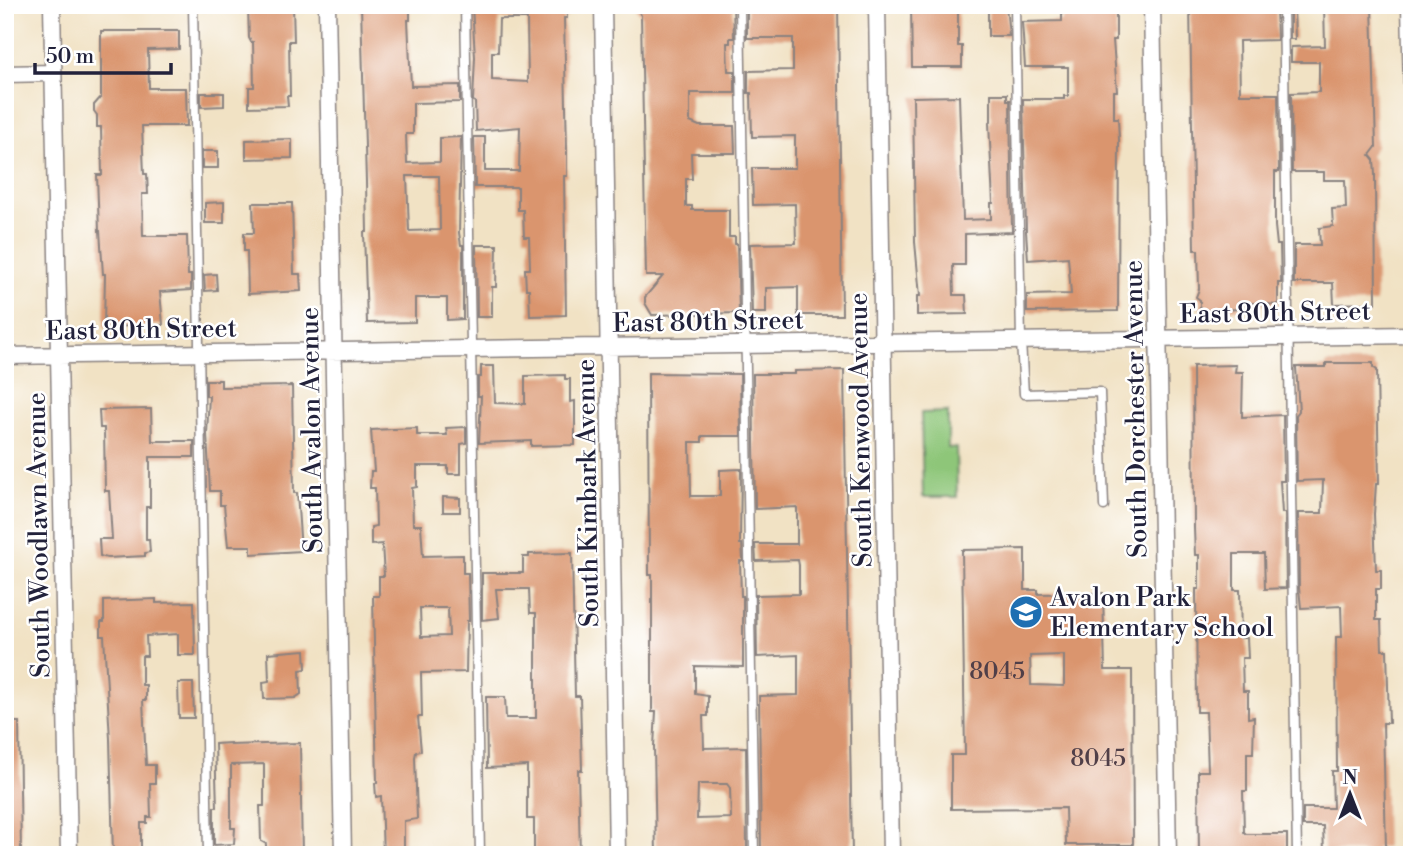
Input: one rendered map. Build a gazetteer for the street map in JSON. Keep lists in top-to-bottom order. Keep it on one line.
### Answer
{"streets":{"street":["East 80th Street","South Dorchester Avenue","South Avalon Avenue","South Kenwood Avenue","South Kimbark Avenue","South Woodlawn Avenue"]},"crossings":[["East 80th Street","South Dorchester Avenue"],["East 80th Street","South Avalon Avenue"],["East 80th Street","South Kenwood Avenue"],["East 80th Street","South Kimbark Avenue"],["East 80th Street","South Woodlawn Avenue"]],"places":{"school or university":["Avalon Park Elementary School"]},"house_numbers":["8045","8045"],"scale_bar":"50 m","north":"top"}
